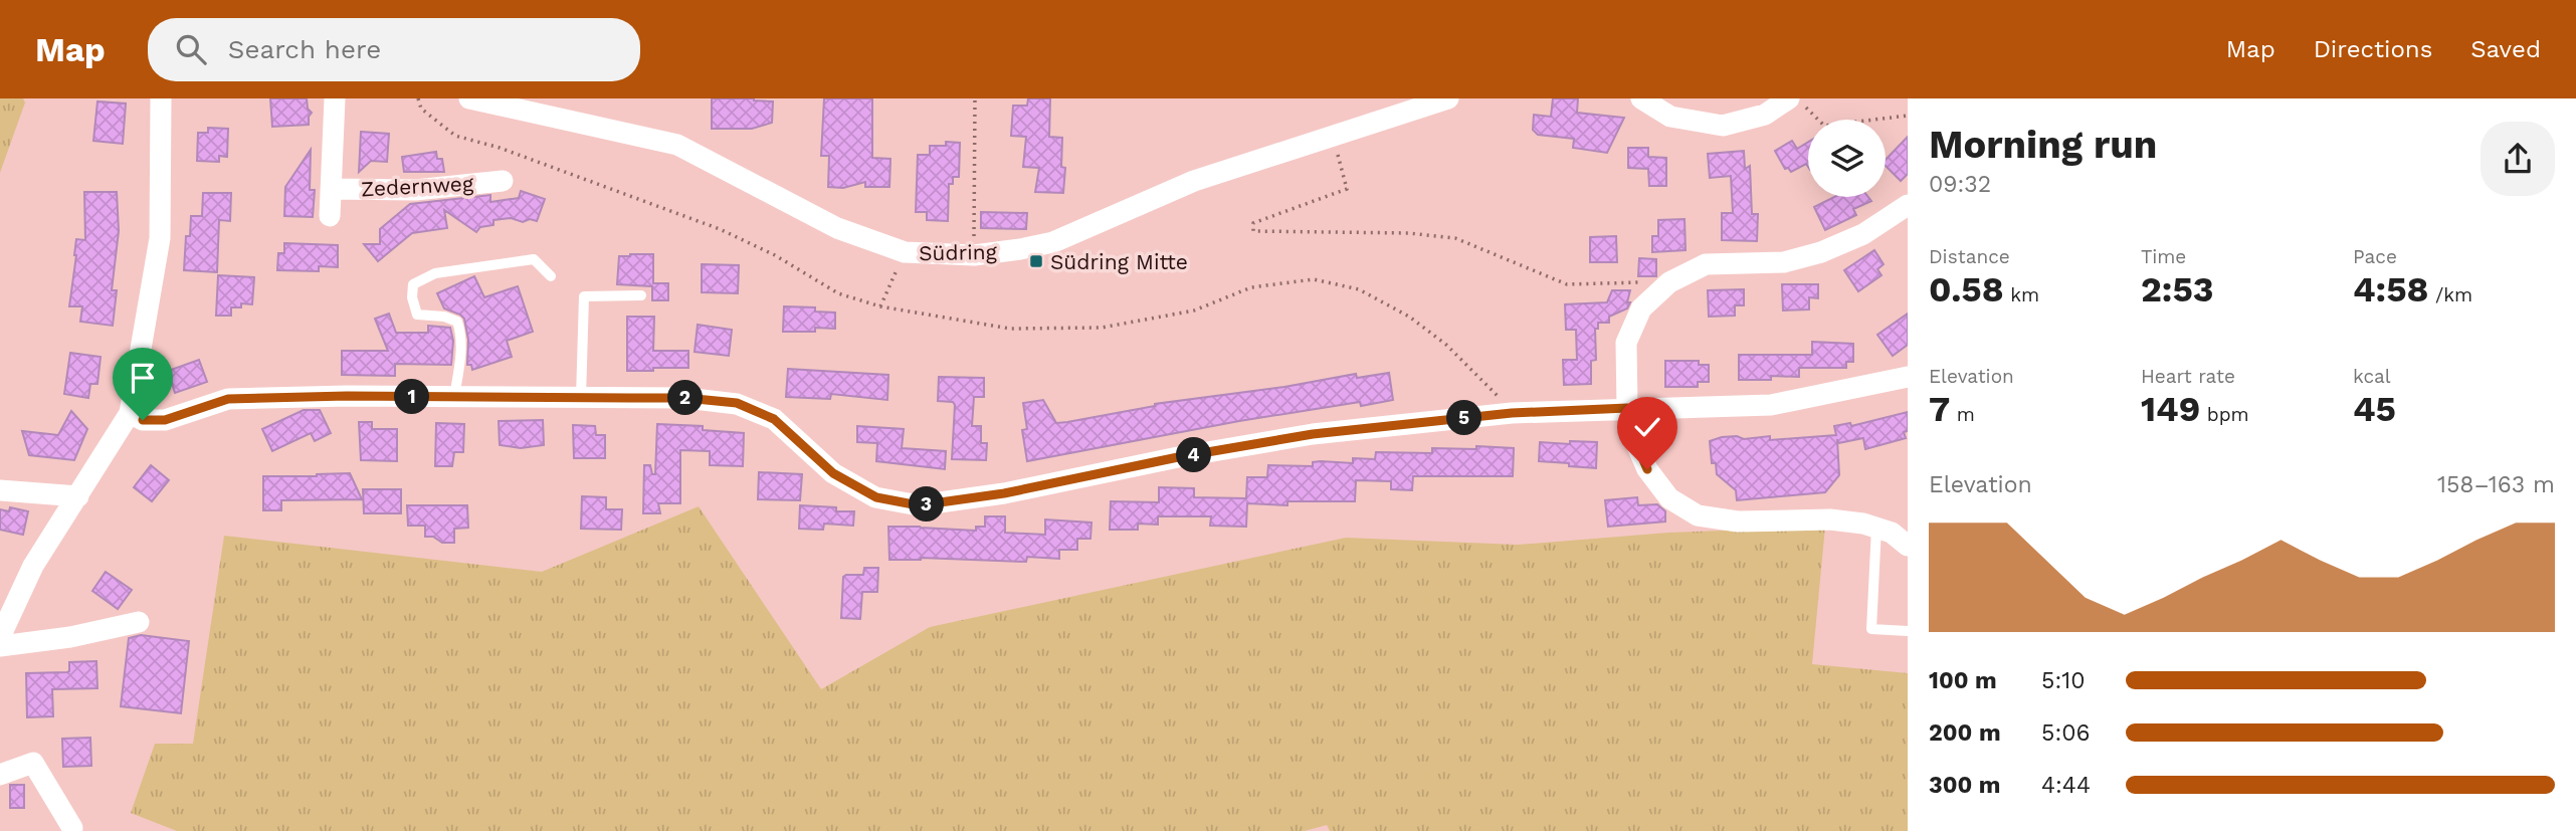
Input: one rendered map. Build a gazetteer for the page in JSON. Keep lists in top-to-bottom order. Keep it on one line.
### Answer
{"streets":{"street":["Zedernweg","Südring"]},"places":{"transit":["Südring Mitte"]},"page":{"header":"Map","search":"Search here","nav":["Map","Directions","Saved"],"heading":["Morning run","09:32"],"stats":[["Distance","0.58 km"],["Time","2:53"],["Pace","4:58 /km"],["Elevation","7 m"],["Heart rate","149 bpm"],["kcal","45"]],"pins":["1","2","5","4","3"],"chart":["Elevation","158–163 m"],"list":[{"name":"100 m","note":"5:10"},{"name":"200 m","note":"5:06"},{"name":"300 m","note":"4:44"}]}}
